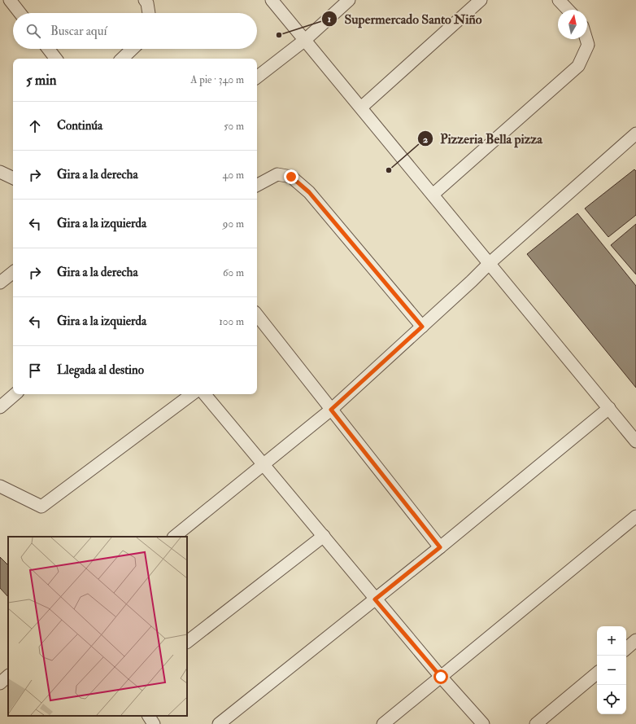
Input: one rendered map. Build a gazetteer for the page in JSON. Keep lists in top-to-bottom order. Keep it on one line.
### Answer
{"places":["Supermercado Santo Niño","Pizzeria Bella pizza"],"north":"top","page":{"search":"Buscar aquí","heading":["5 min","A pie · 340 m"],"list":[["Continúa","50 m"],["Gira a la derecha","40 m"],["Gira a la izquierda","90 m"],["Gira a la derecha","60 m"],["Gira a la izquierda","100 m"],"Llegada al destino"],"map_buttons":["+","−"]}}
